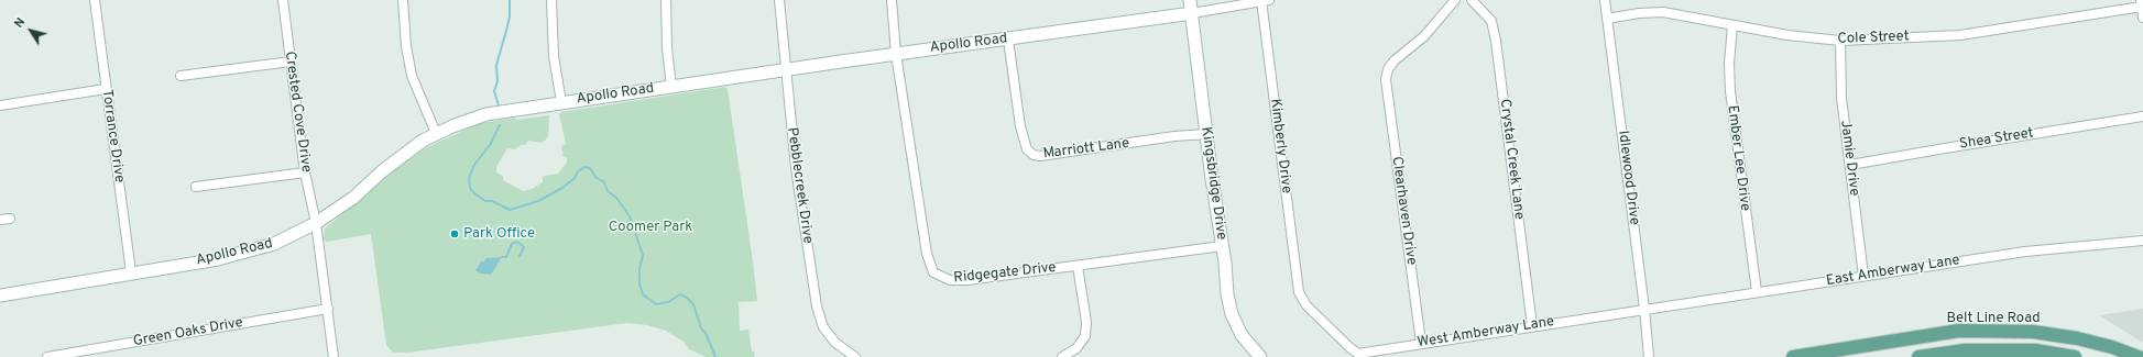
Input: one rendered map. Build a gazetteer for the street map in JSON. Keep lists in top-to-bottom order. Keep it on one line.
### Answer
{"streets":{"main road":["Belt Line Road"],"street":["Cole Street","Apollo Road","Crested Cove Drive","Torrance Drive","Shea Street","Kimberly Drive","Marriott Lane","Ember Lee Drive","Jamie Drive","Crystal Creek Lane","Idlewood Drive","Kingsbridge Drive","Pebblecreek Drive","Clearhaven Drive","East Amberway Lane","Ridgegate Drive","Green Oaks Drive","West Amberway Lane"]},"crossings":[["Cole Street","Ember Lee Drive"],["Cole Street","Jamie Drive"],["Cole Street","Idlewood Drive"],["Apollo Road","Crested Cove Drive"],["Apollo Road","Torrance Drive"],["Apollo Road","Kimberly Drive"],["Apollo Road","Marriott Lane"],["Apollo Road","Kingsbridge Drive"],["Apollo Road","Pebblecreek Drive"],["Apollo Road","Ridgegate Drive"],["Crested Cove Drive","Green Oaks Drive"],["Shea Street","Jamie Drive"],["Kimberly Drive","West Amberway Lane"],["Marriott Lane","Kingsbridge Drive"],["Ember Lee Drive","East Amberway Lane"],["Jamie Drive","East Amberway Lane"],["Crystal Creek Lane","West Amberway Lane"],["Idlewood Drive","East Amberway Lane"],["Idlewood Drive","West Amberway Lane"],["Kingsbridge Drive","Ridgegate Drive"],["Clearhaven Drive","West Amberway Lane"],["East Amberway Lane","West Amberway Lane"]],"parks":["Coomer Park"],"places":["Park Office"],"north":"top left"}
